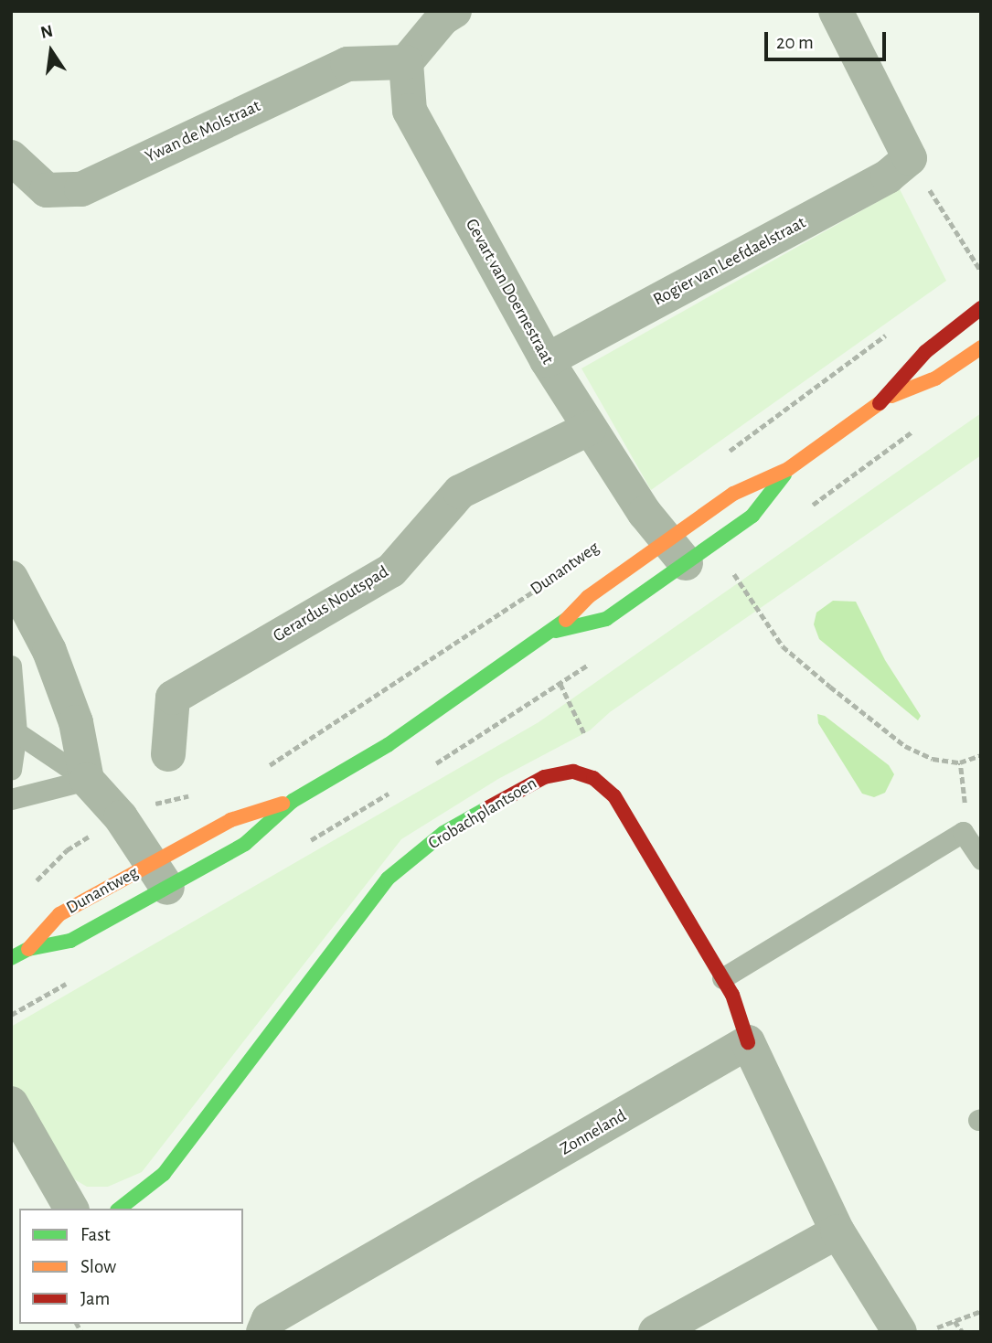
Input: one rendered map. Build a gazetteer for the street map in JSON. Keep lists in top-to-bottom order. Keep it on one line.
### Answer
{"streets":{"street":["Ywan de Molstraat","Rogier van Leefdaelstraat","Gevart van Doernestraat","Dunantweg","Gerardus Noutspad","Crobachplantsoen","Zonneland"]},"crossings":[["Ywan de Molstraat","Gevart van Doernestraat"],["Rogier van Leefdaelstraat","Gevart van Doernestraat"],["Gevart van Doernestraat","Dunantweg"],["Gevart van Doernestraat","Gerardus Noutspad"],["Crobachplantsoen","Zonneland"]],"legend":["Fast","Slow","Jam"],"scale_bar":"20 m","north":"top"}
